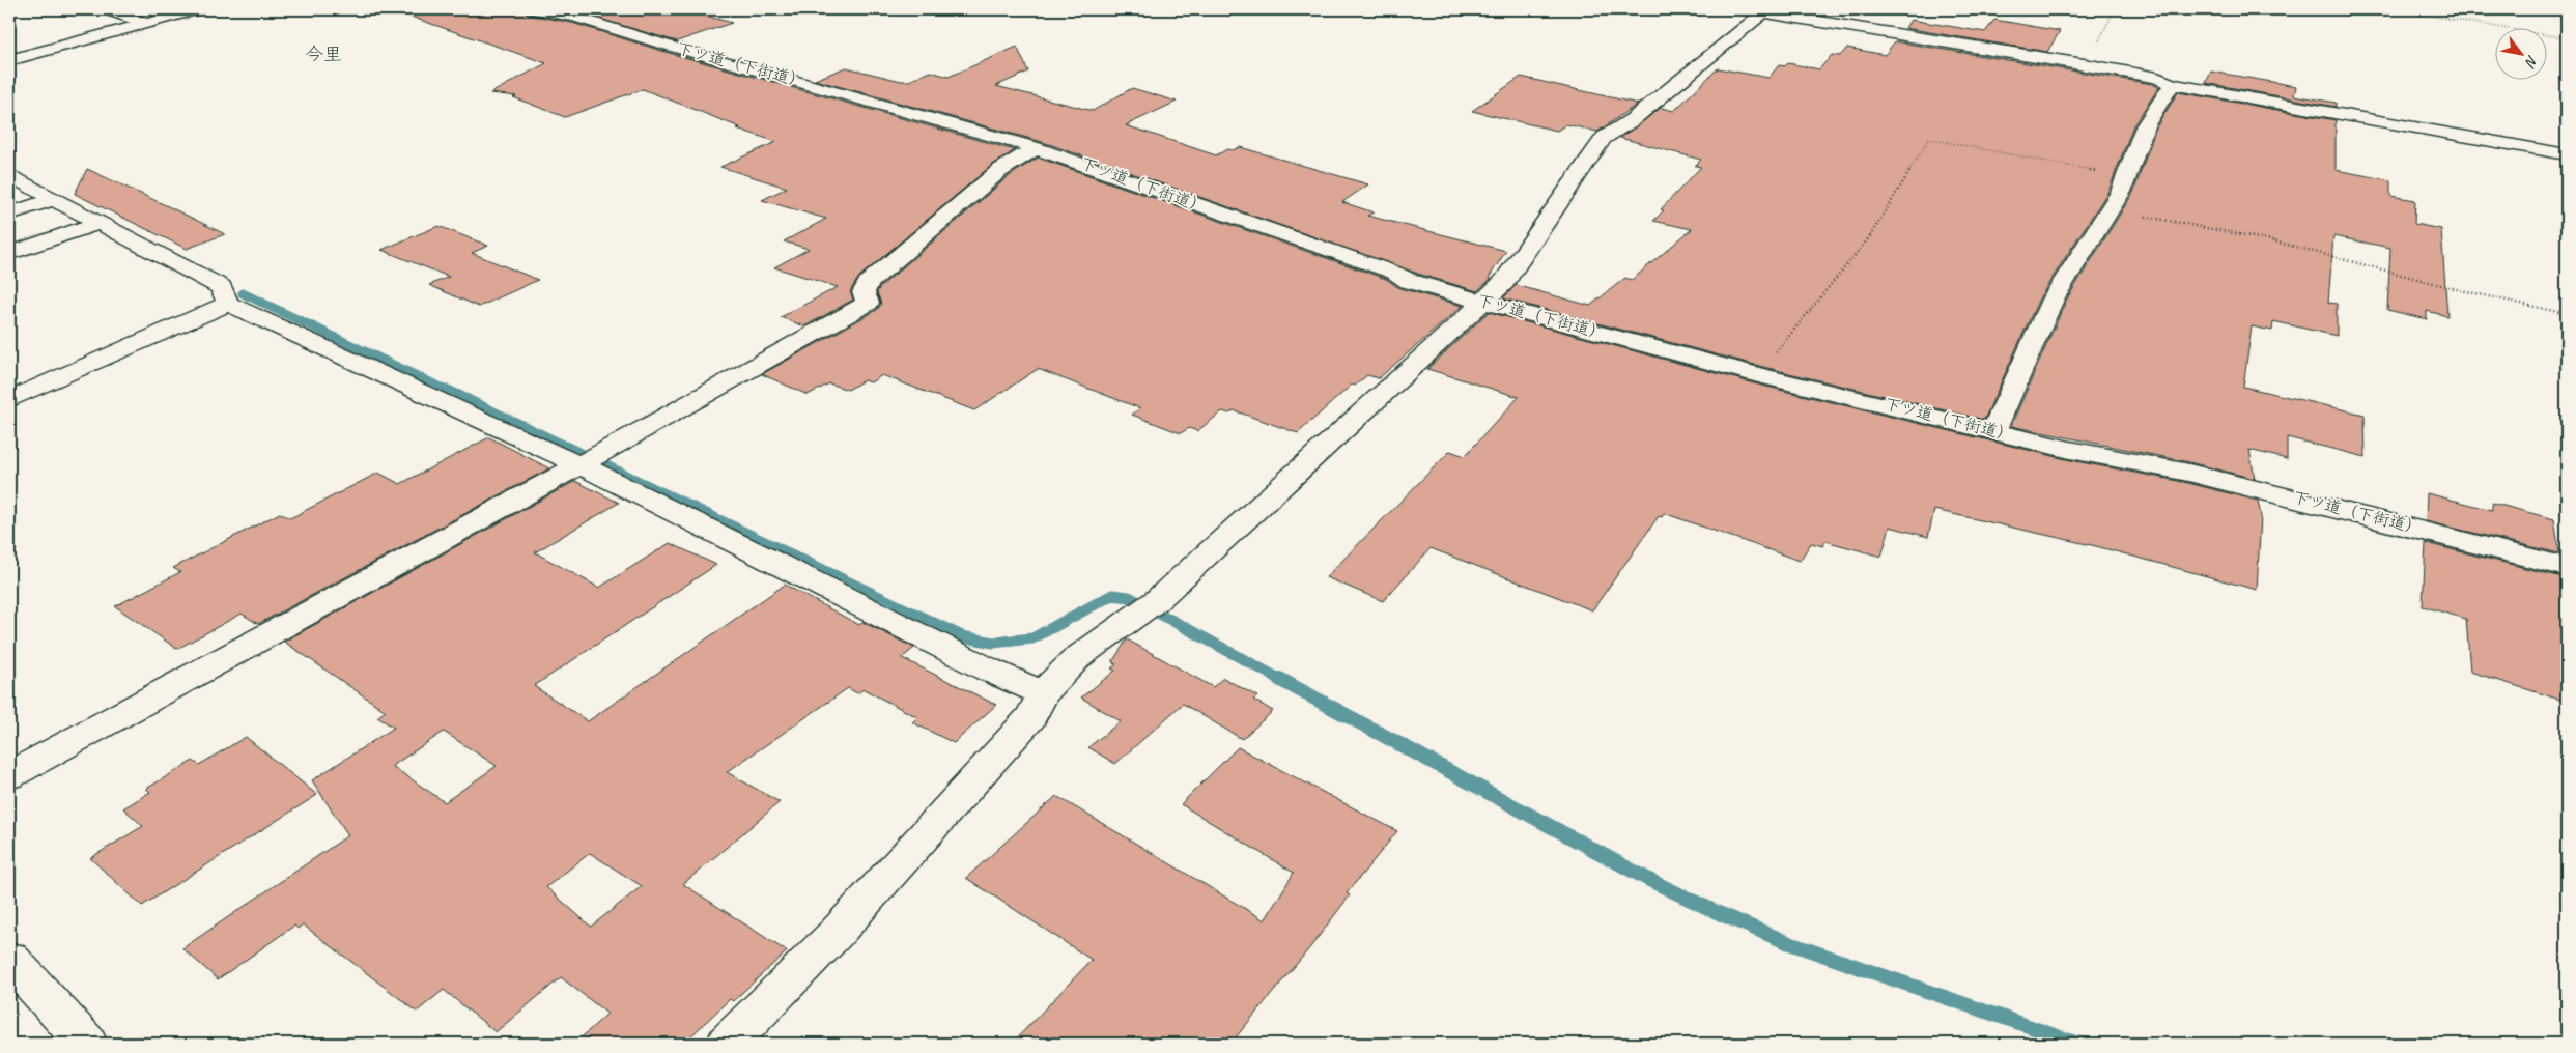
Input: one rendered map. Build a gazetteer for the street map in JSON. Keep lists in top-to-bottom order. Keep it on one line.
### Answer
{"streets":{"main road":["下ツ道（下街道）"]},"districts":["今里"],"north":"bottom right"}
